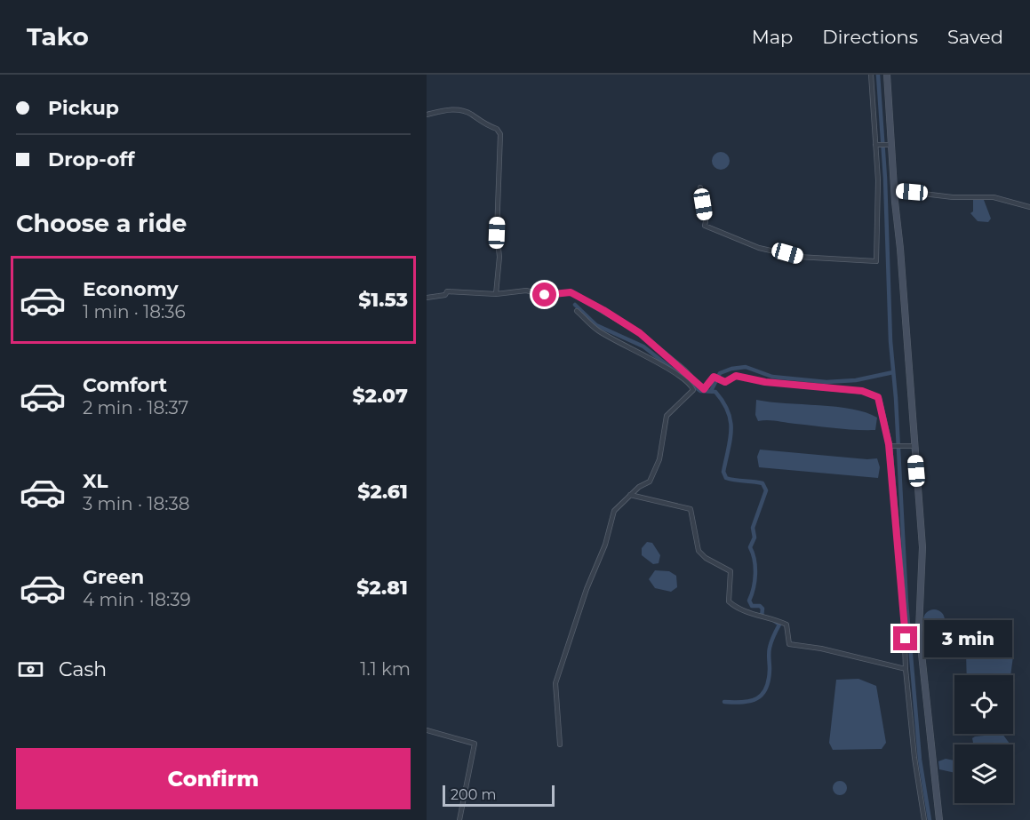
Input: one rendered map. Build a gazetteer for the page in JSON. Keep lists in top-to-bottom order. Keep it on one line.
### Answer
{"scale_bar":"200 m","page":{"header":"Tako","nav":["Map","Directions","Saved"],"banner":["Pickup","Drop-off"],"heading":"Choose a ride","list":[{"name":"Economy","note":"1 min · 18:36","value":"$1.53"},{"name":"Comfort","note":"2 min · 18:37","value":"$2.07"},{"name":"XL","note":"3 min · 18:38","value":"$2.61"},{"name":"Green","note":"4 min · 18:39","value":"$2.81"}],"bubble":"3 min","pay":["Cash","1.1 km"],"buttons":"Confirm","scale":"200 m"}}
